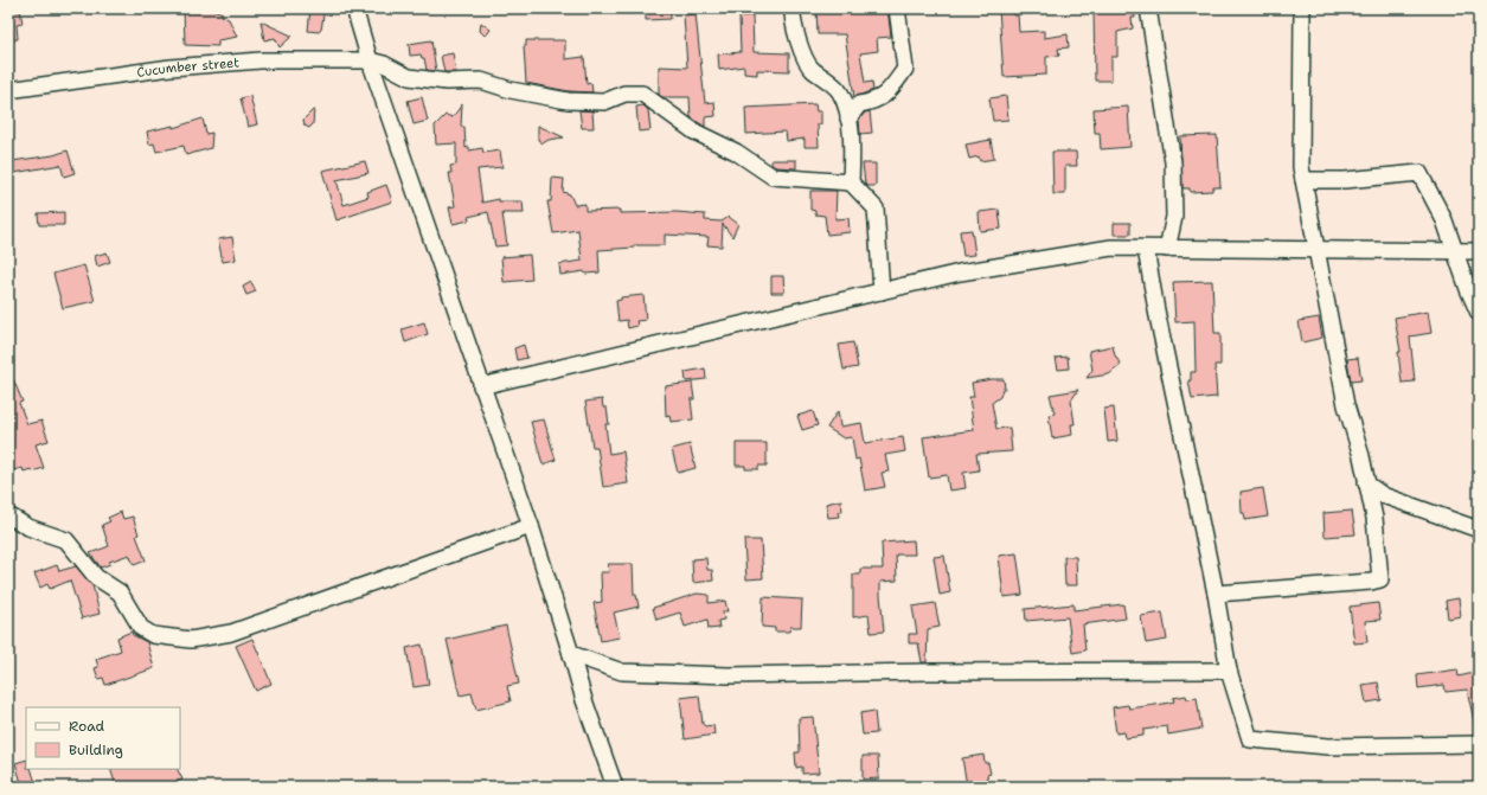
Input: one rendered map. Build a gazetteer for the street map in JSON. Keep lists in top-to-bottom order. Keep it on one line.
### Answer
{"streets":{"street":["Cucumber street"]},"legend":["Road","Building"]}
